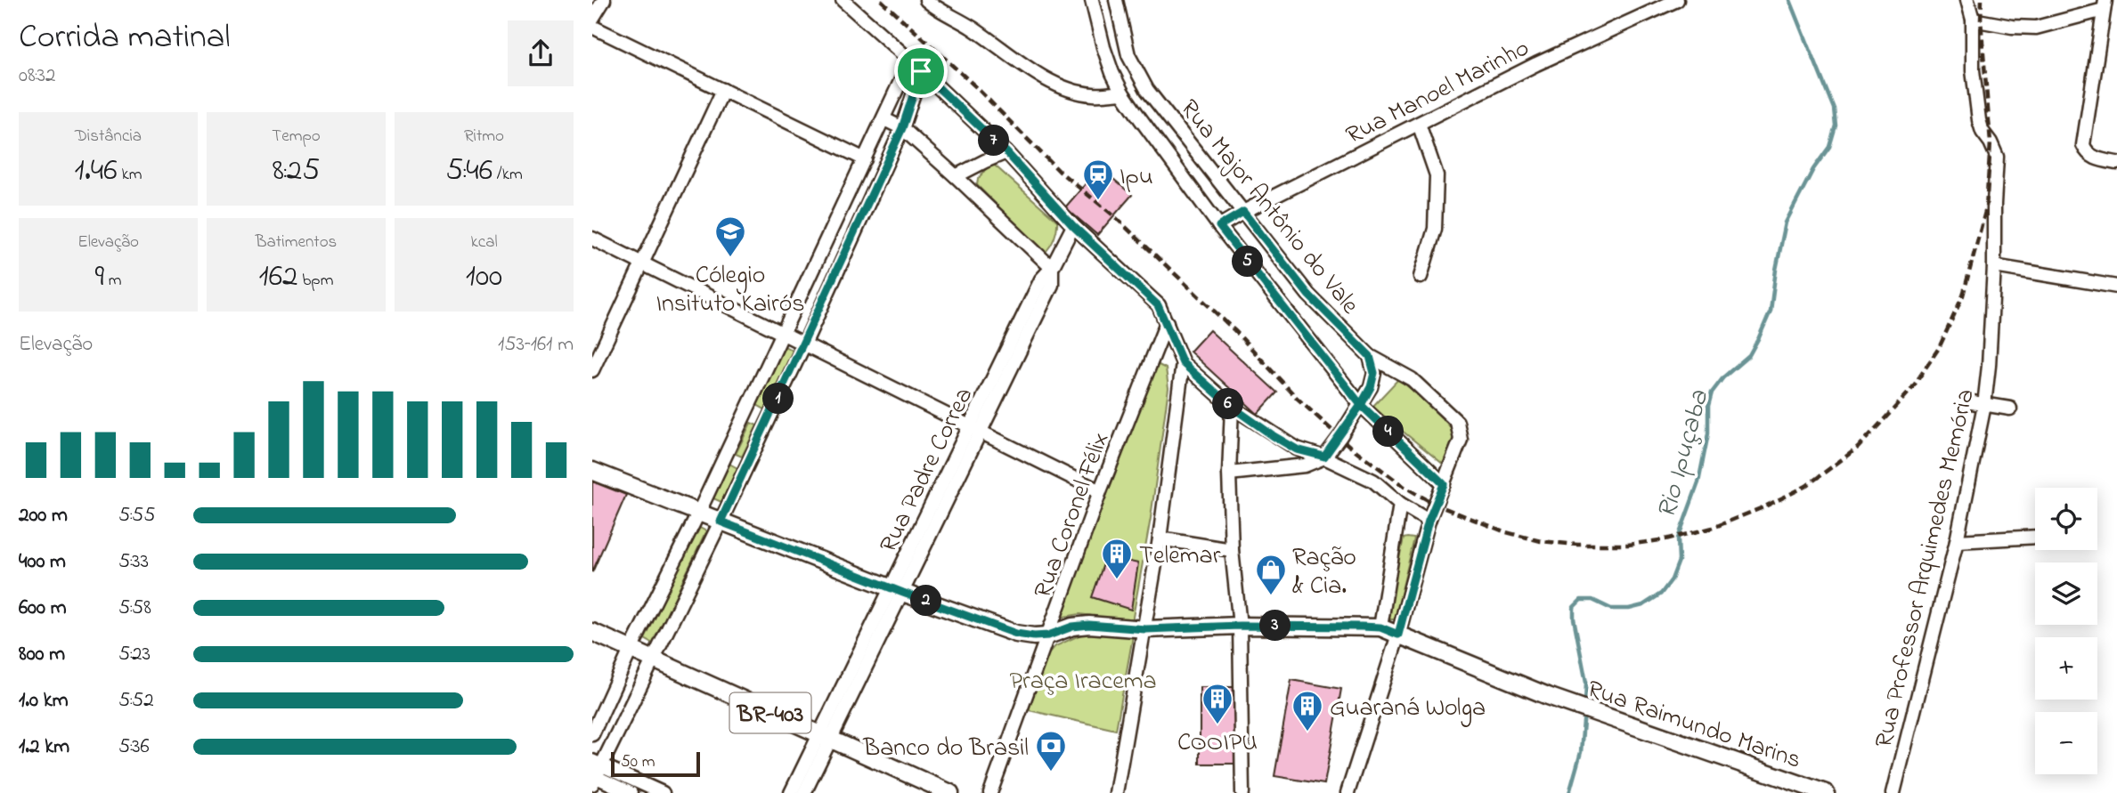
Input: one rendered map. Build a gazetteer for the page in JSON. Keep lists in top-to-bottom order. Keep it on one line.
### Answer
{"streets":{"main road":["BR-403","Rua Raimundo Marins"],"street":["Rua Manoel Marinho","Rua Major Antônio do Vale","Rua Padre Correa","Rua Coronel Félix","Rua Professor Arquimedes Memória"]},"crossings":[["Rua Manoel Marinho","Rua Major Antônio do Vale"],["Rua Major Antônio do Vale","Rua Raimundo Marins"],["Rua Padre Correa","BR-403"]],"water":["Rio Ipuçaba"],"parks":["Praça Iracema"],"places":{"station":["Ipu"],"school or university":["Cólegio Insituto Kairós"],"building":["Telemar","COOIPU","Guaraná Wolga"],"shop":["Ração & Cia."],"bank":["Banco do Brasil"]},"scale_bar":"50 m","page":{"heading":["Corrida matinal","08:32"],"stats":[["Distância","1.46 km"],["Tempo","8:25"],["Ritmo","5:46 /km"],["Elevação","9 m"],["Batimentos","162 bpm"],["kcal","100"]],"pins":["7","5","1","6","4","2","3"],"chart":["Elevação","153–161 m"],"map_buttons":["+","−"],"list":[{"name":"200 m","note":"5:55"},{"name":"400 m","note":"5:33"},{"name":"600 m","note":"5:58"},{"name":"800 m","note":"5:23"},{"name":"1.0 km","note":"5:52"},{"name":"1.2 km","note":"5:36"}],"scale":"50 m"}}
